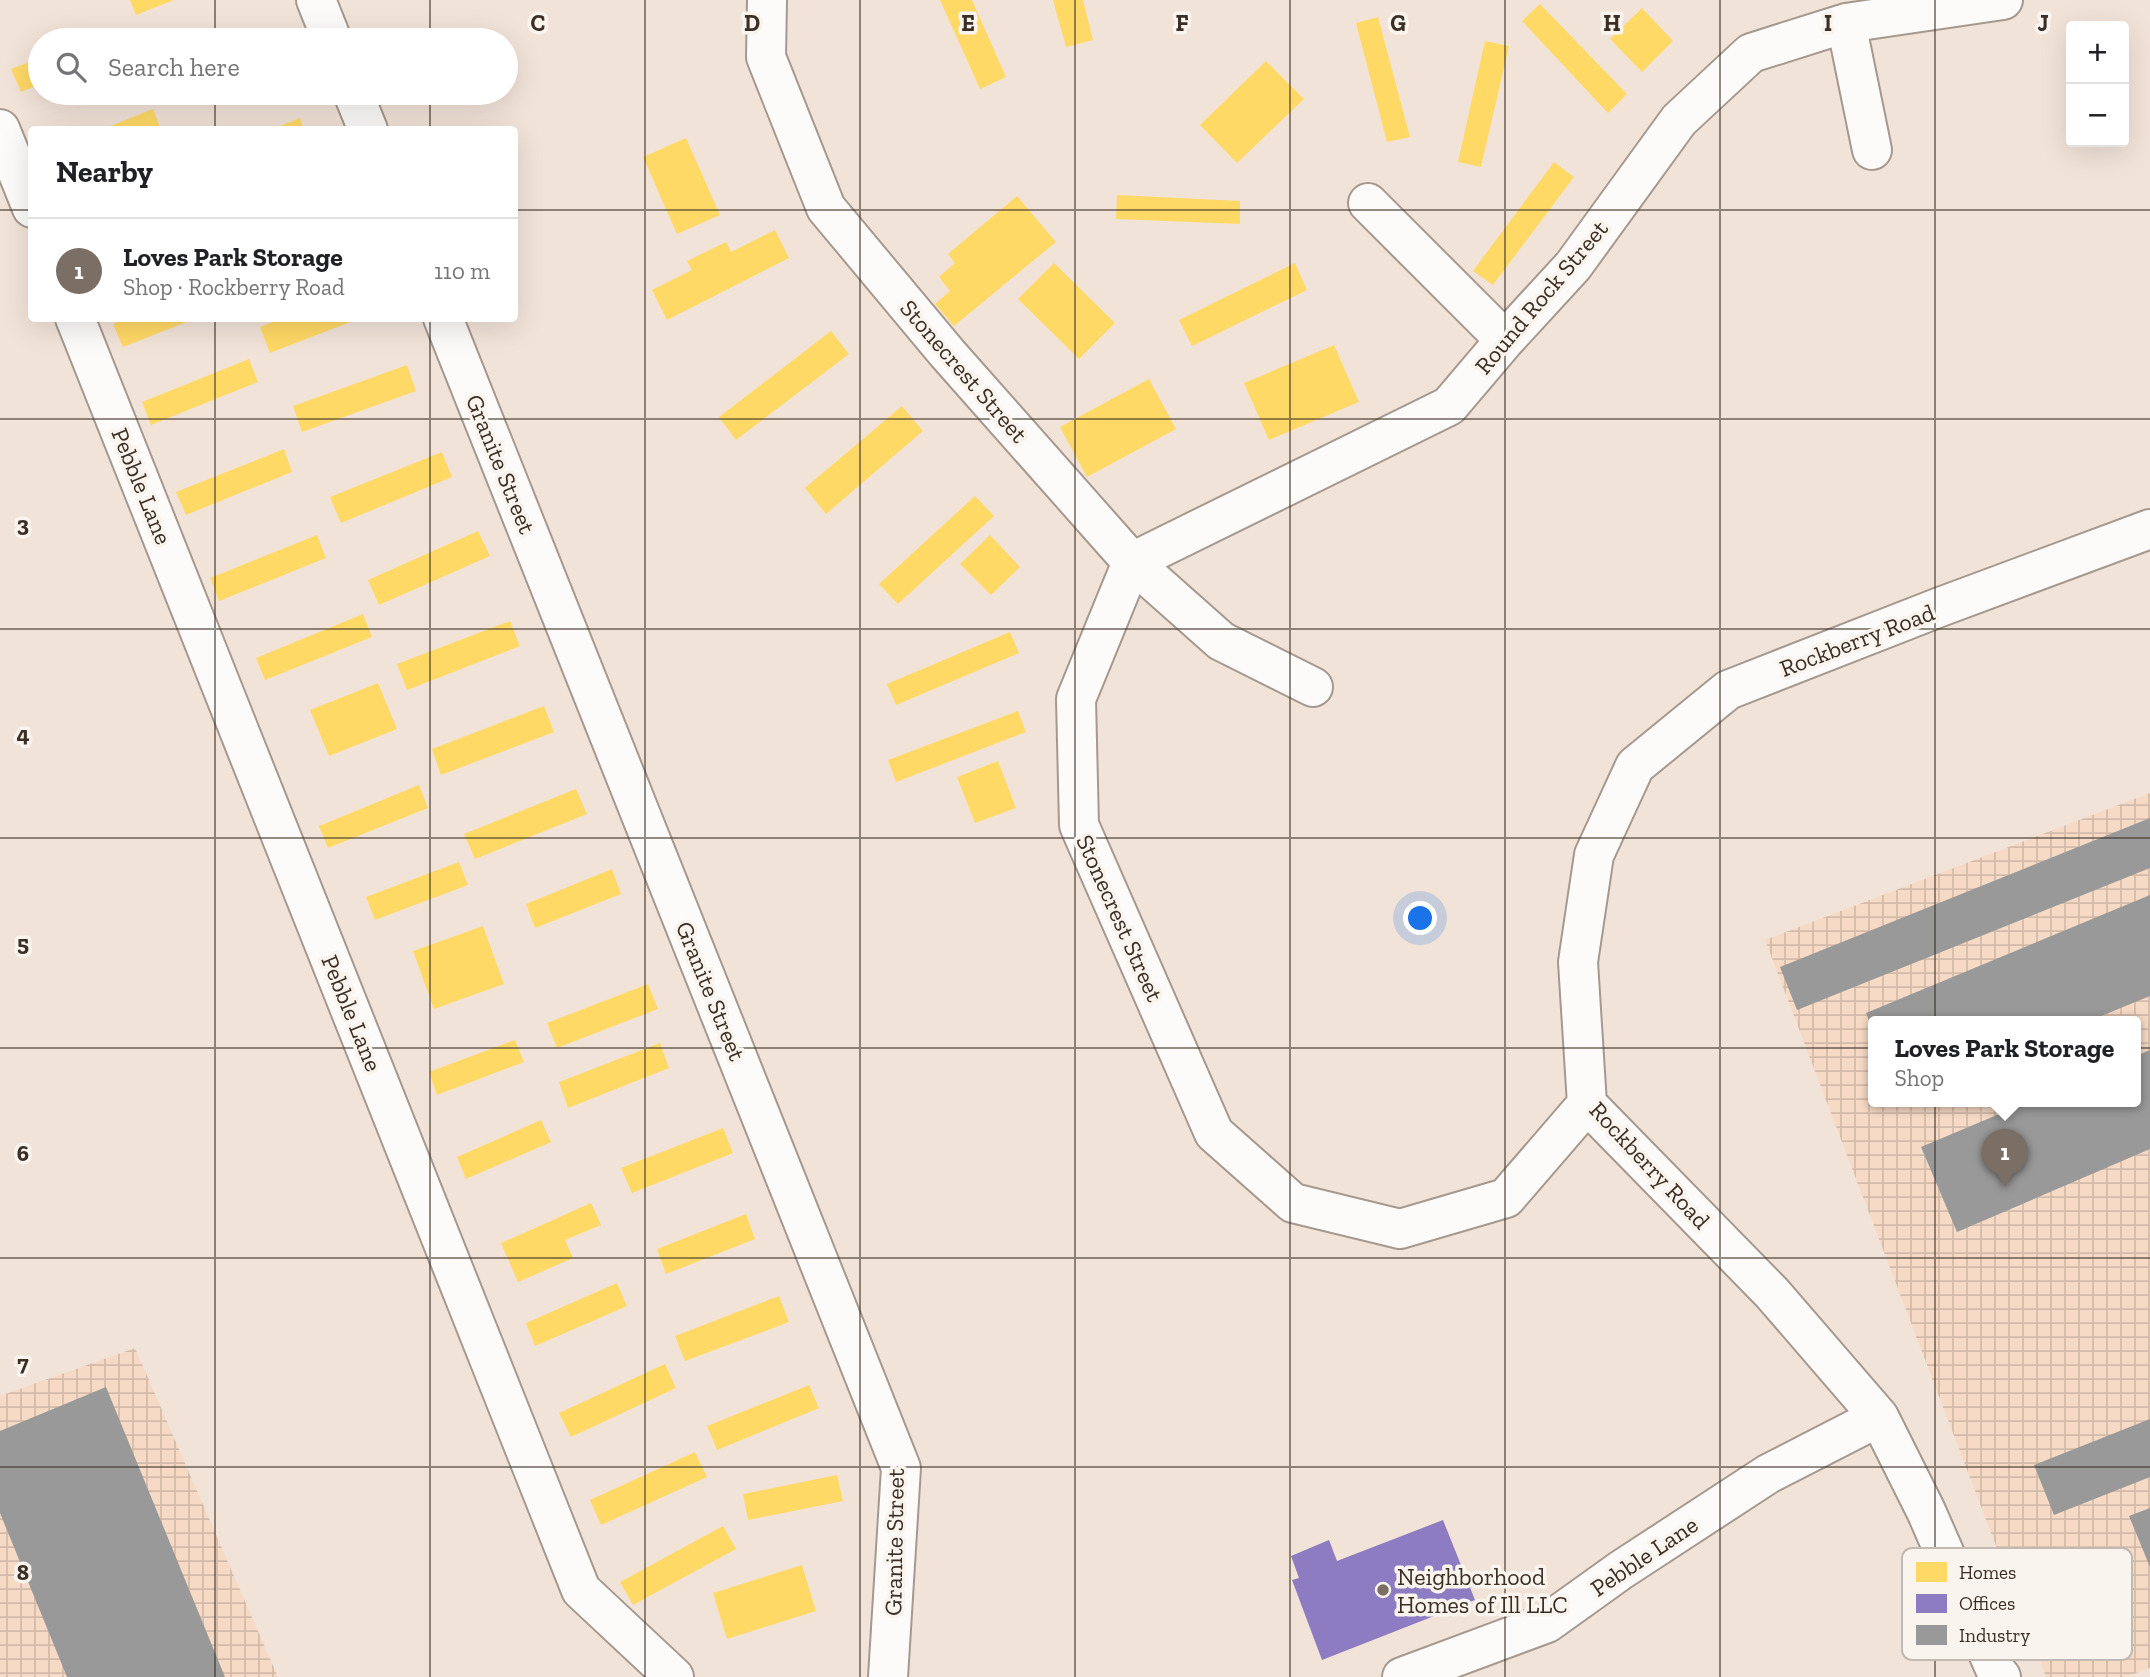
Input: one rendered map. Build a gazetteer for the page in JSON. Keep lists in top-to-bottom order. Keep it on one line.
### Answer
{"streets":{"street":["Round Rock Street","Stonecrest Street","Granite Street","Pebble Lane","Rockberry Road"]},"crossings":[["Round Rock Street","Stonecrest Street"],["Stonecrest Street","Rockberry Road"],["Pebble Lane","Rockberry Road"]],"places":["Neighborhood Homes of Ill LLC"],"legend":["Homes","Offices","Industry"],"page":{"map_buttons":["+","−"],"search":"Search here","heading":"Nearby","list":[{"mark":"1","name":"Loves Park Storage","note":"Shop · Rockberry Road","value":"110 m"}],"popup":["Loves Park Storage","Shop"],"pins":"1"},"grid":{"columns":["C","D","E","F","G","H","I","J"],"rows":["3","4","5","6","7","8"]}}
